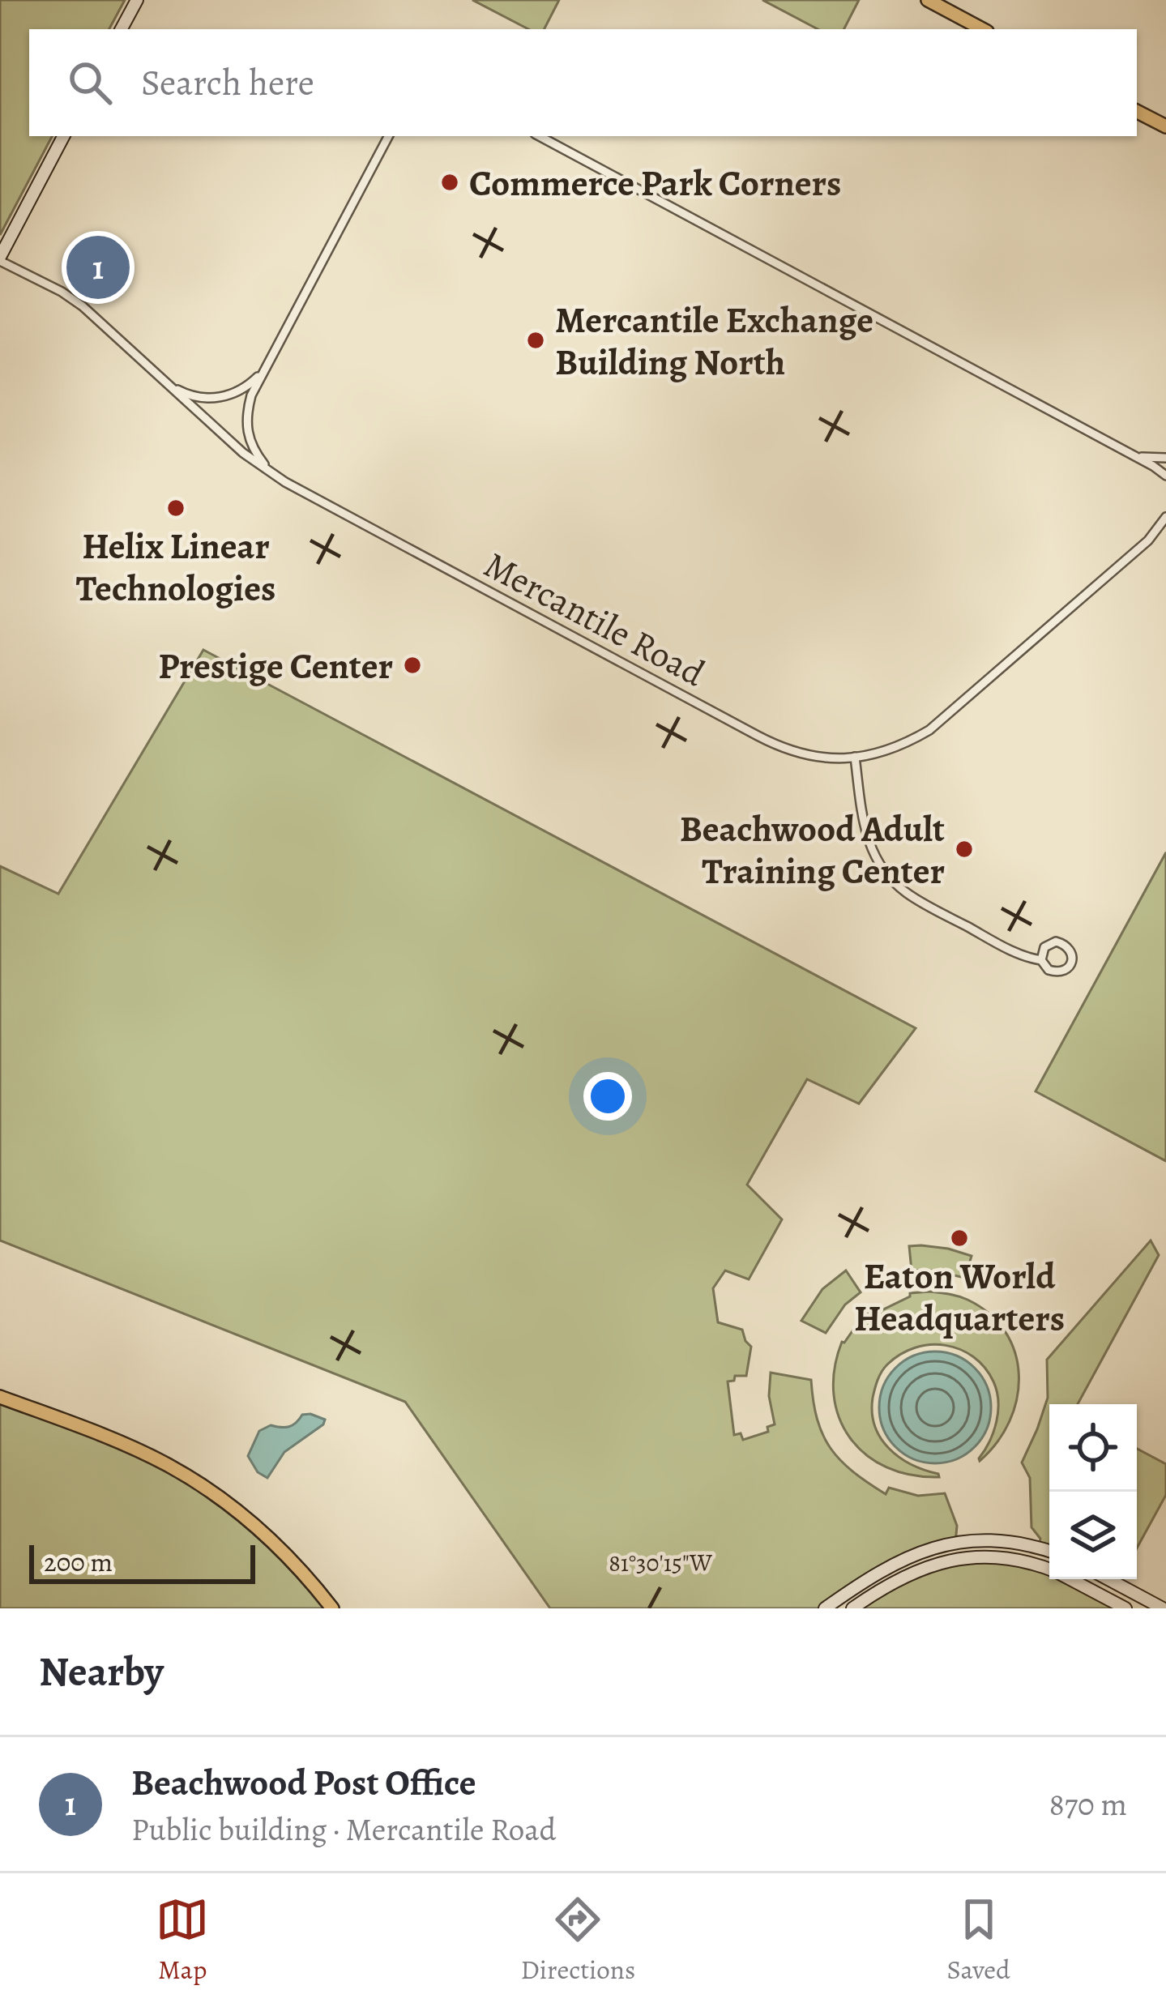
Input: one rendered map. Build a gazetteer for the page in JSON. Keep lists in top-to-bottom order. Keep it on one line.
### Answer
{"streets":{"street":["Mercantile Road"]},"places":["Commerce Park Corners","Mercantile Exchange Building North","Helix Linear Technologies","Prestige Center","Beachwood Adult Training Center","Eaton World Headquarters"],"scale_bar":"200 m","page":{"search":"Search here","pins":"1","scale":"200 m","heading":"Nearby","list":[{"mark":"1","name":"Beachwood Post Office","note":"Public building · Mercantile Road","value":"870 m"}],"nav":["Map","Directions","Saved"]},"coordinates":["81°30'15\"W"]}
